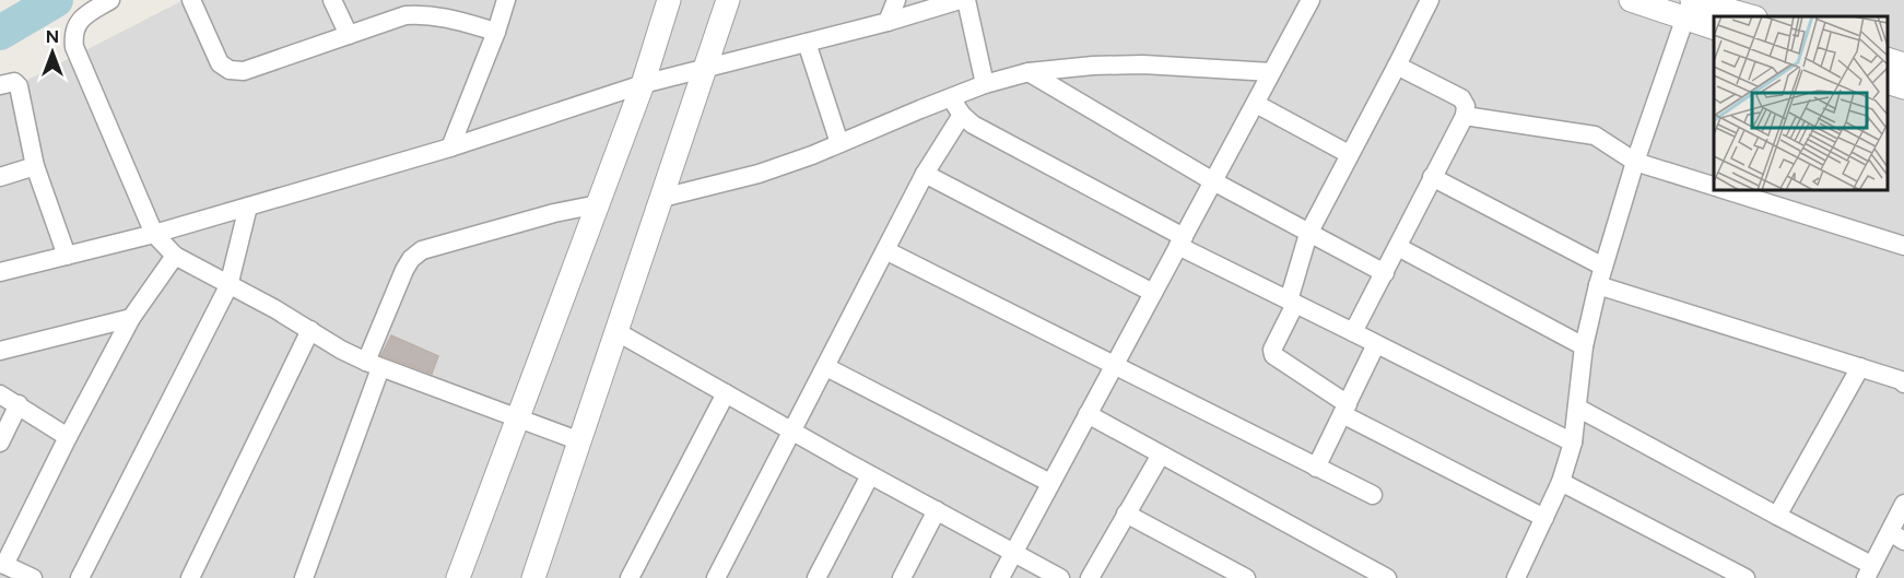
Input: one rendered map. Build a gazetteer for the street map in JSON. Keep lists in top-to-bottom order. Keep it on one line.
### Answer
{"north":"top"}
